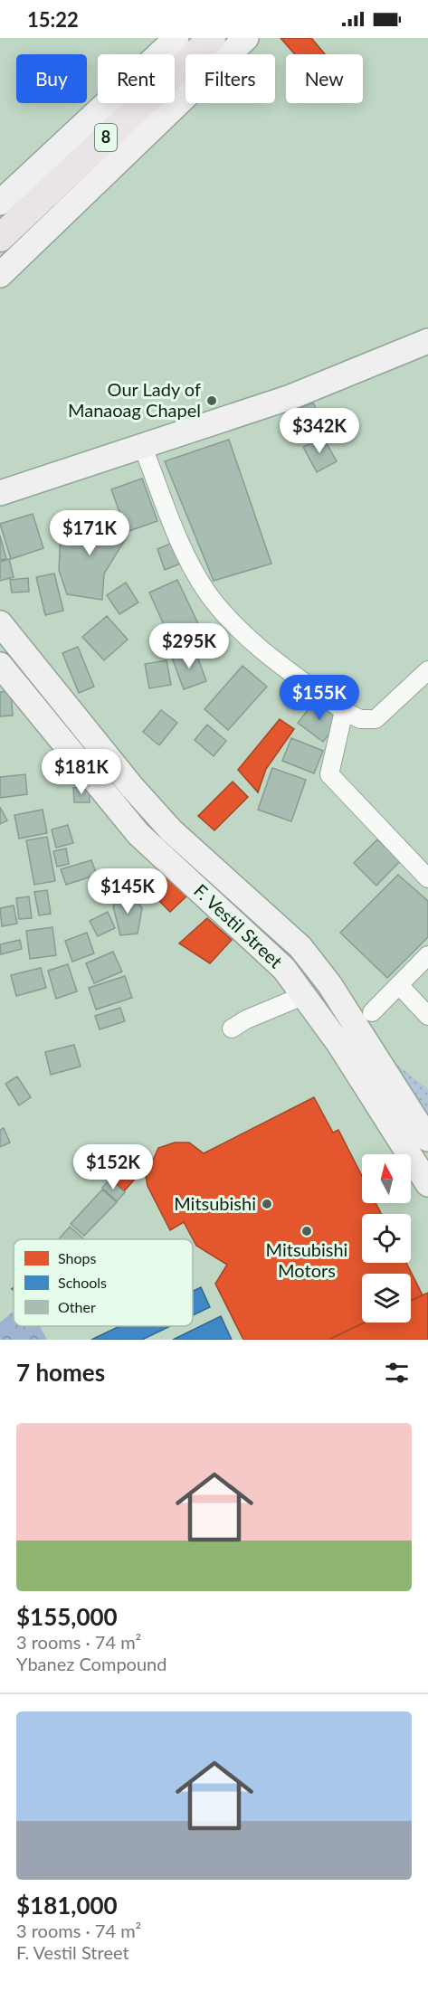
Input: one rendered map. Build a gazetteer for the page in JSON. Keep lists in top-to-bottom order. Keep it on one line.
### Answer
{"streets":{"main road":["8","F. Vestil Street"]},"places":["Our Lady of Manaoag Chapel","Mitsubishi","Mitsubishi Motors"],"legend":["Shops","Schools","Other"],"north":"top","page":{"status":"15:22","chip":["Buy","Rent","Filters","New"],"price":["$342K","$171K","$295K","$155K","$181K","$145K","$152K"],"heading":"7 homes","list":[{"name":"$155,000","note":"3 rooms · 74 m² · Ybanez Compound"},{"name":"$181,000","note":"3 rooms · 74 m² · F. Vestil Street"}]}}
